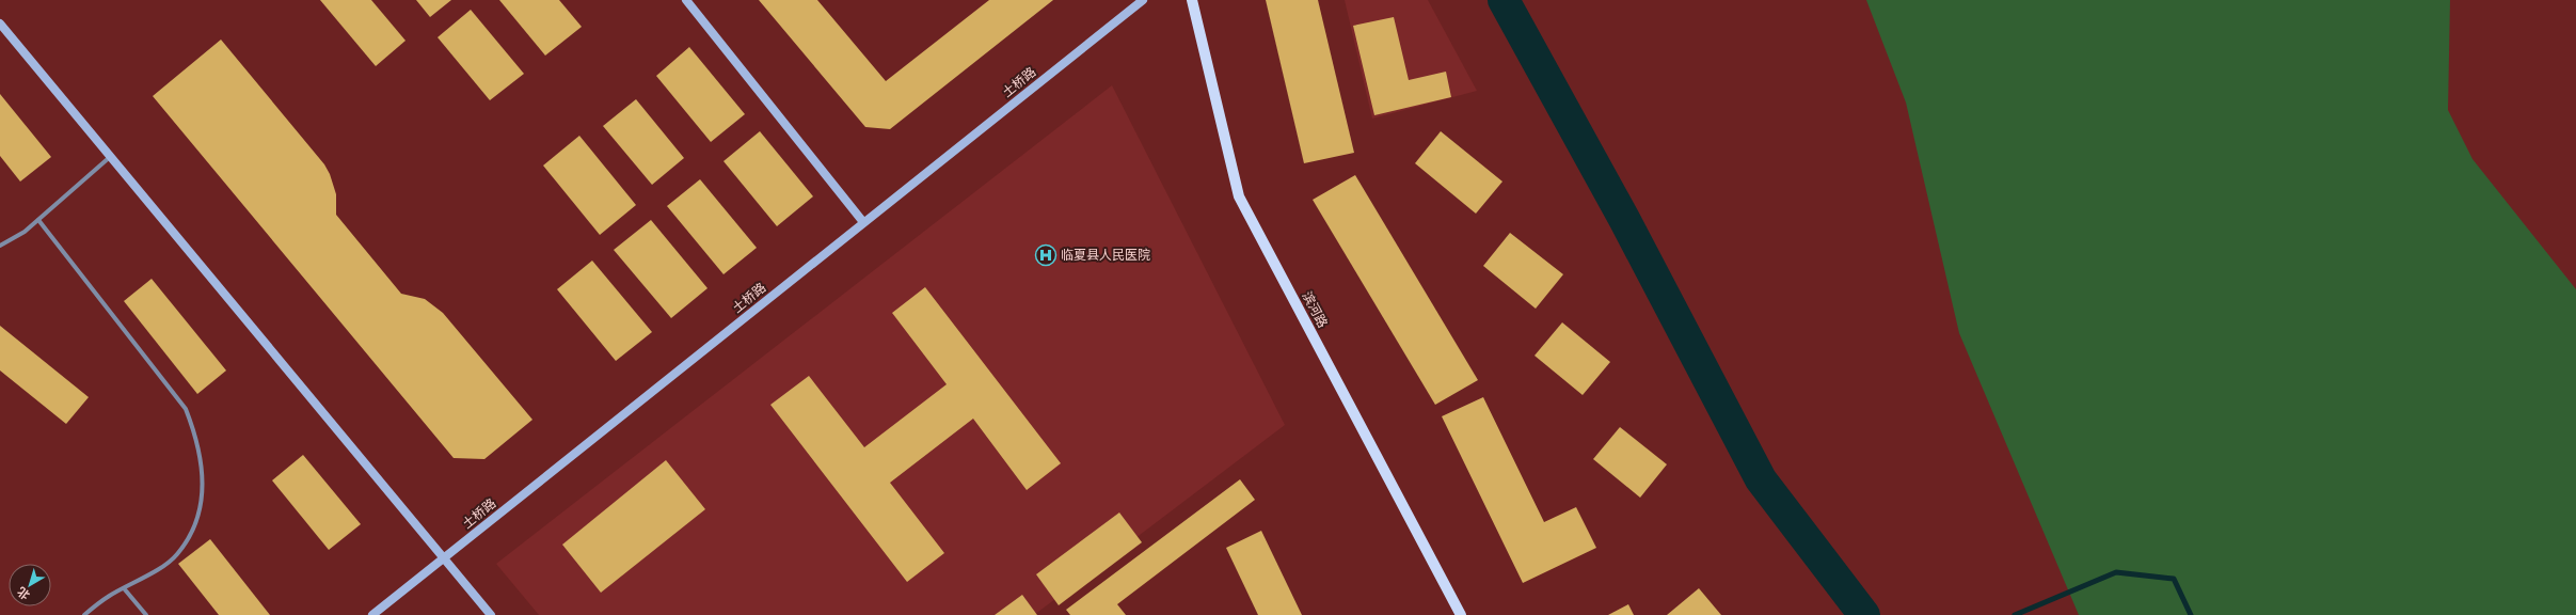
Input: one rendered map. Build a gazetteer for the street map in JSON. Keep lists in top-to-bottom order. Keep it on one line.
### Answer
{"streets":{"main road":["滨河路"],"street":["土桥路"]},"places":{"hospital":["临夏县人民医院"]},"north":"bottom left"}
